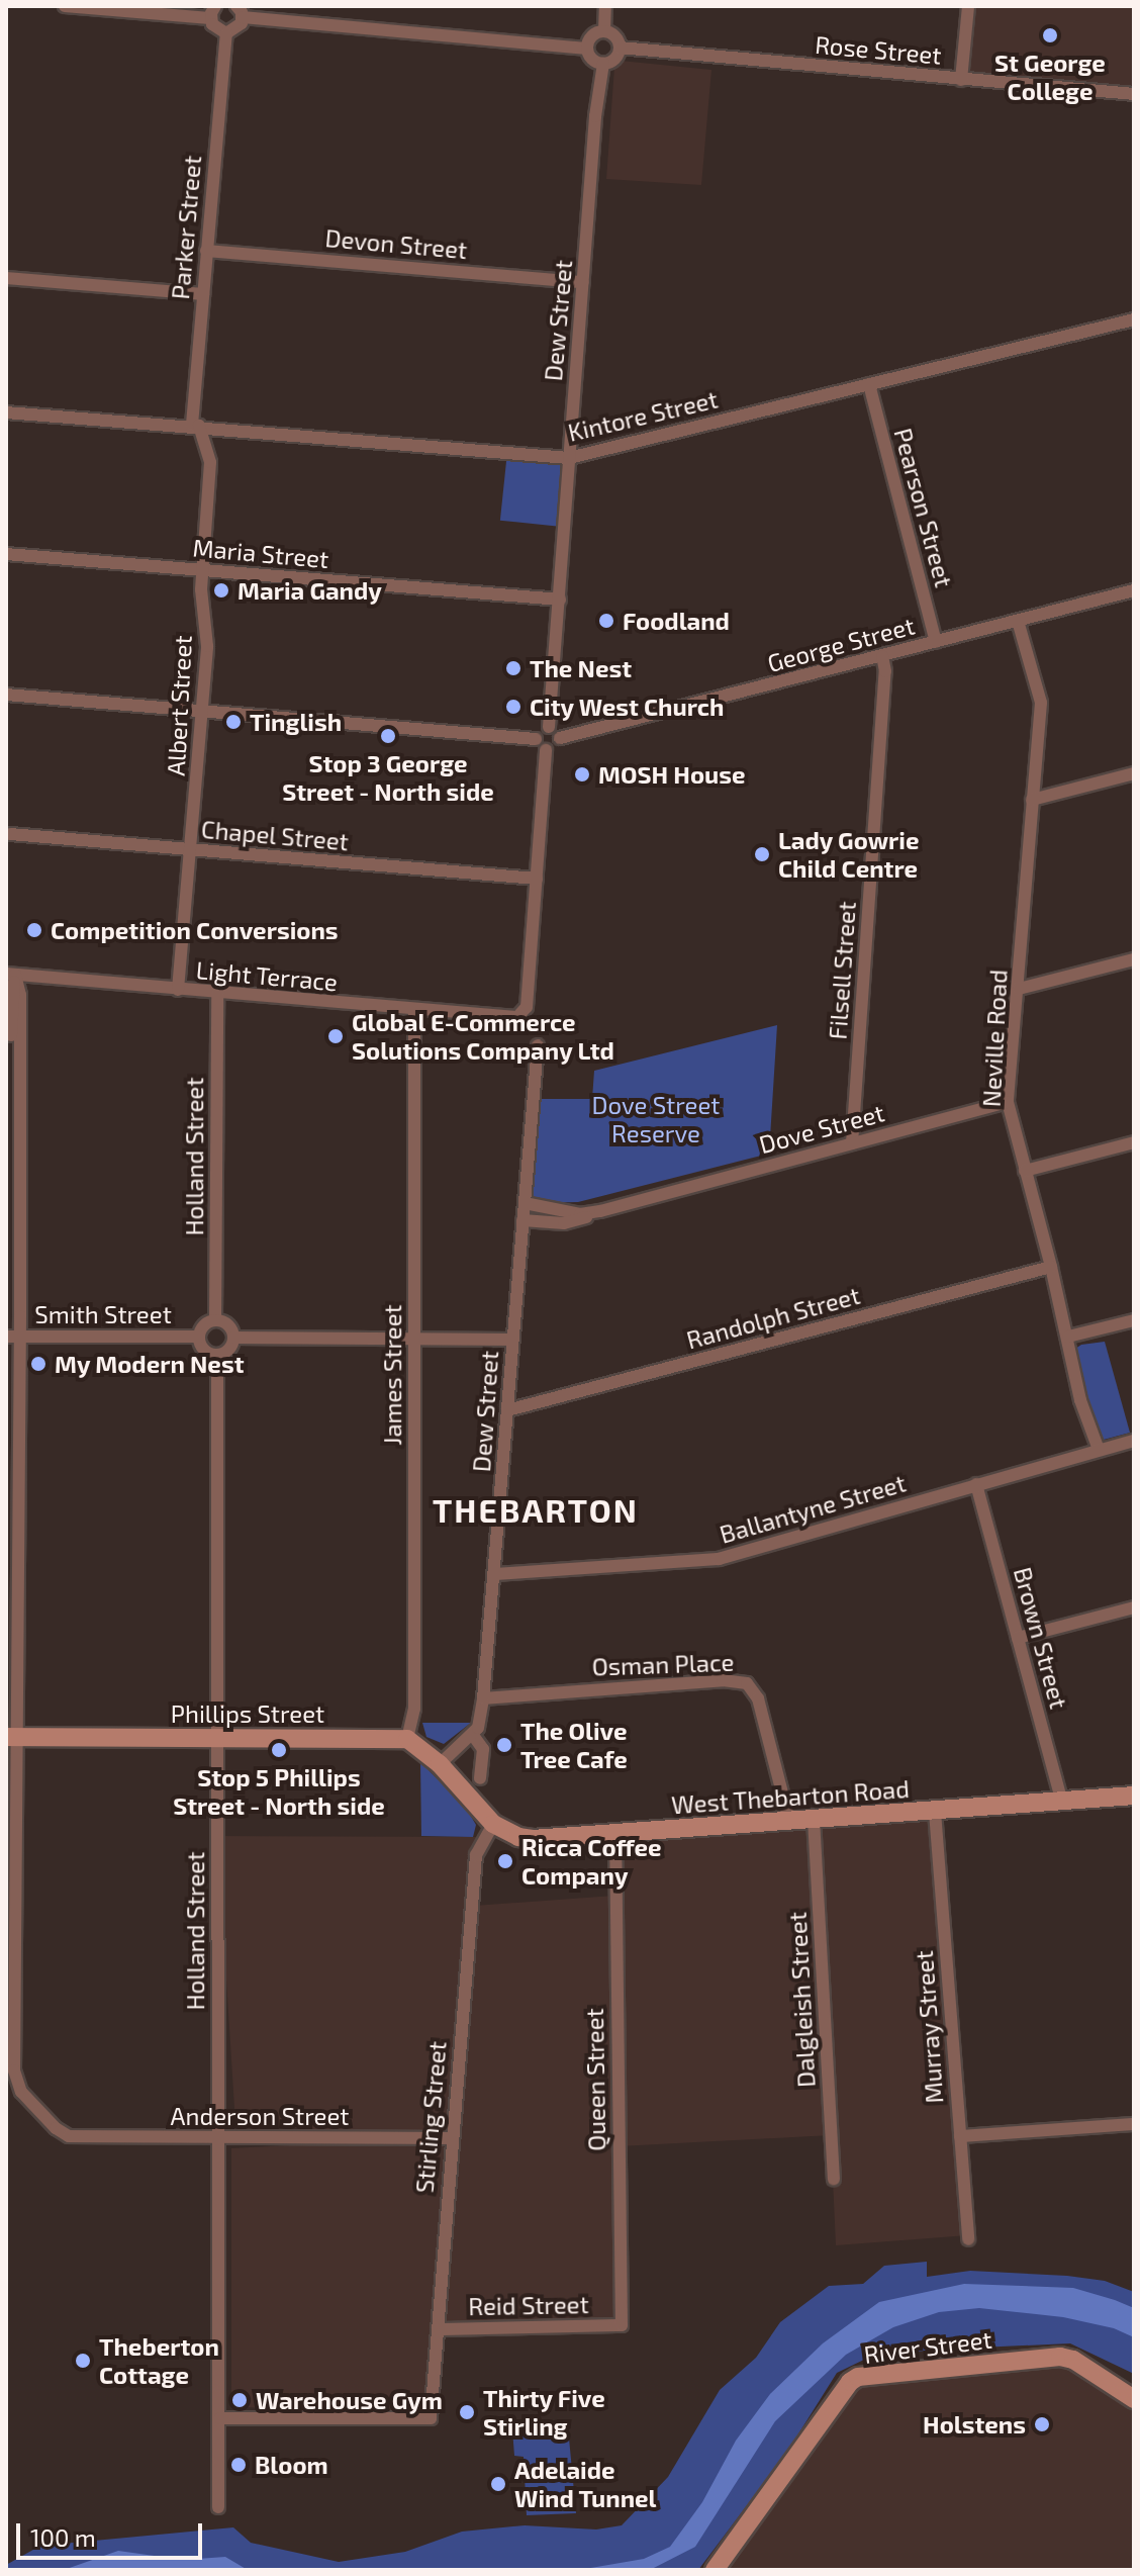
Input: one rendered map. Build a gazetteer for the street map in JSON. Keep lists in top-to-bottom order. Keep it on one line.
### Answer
{"streets":{"street":["Rose Street","Parker Street","Devon Street","Dew Street","Kintore Street","Pearson Street","Maria Street","George Street","Albert Street","Chapel Street","Filsell Street","Light Terrace","Neville Road","Dove Street","Holland Street","Smith Street","Randolph Street","James Street","Ballantyne Street","Brown Street","Osman Place","Phillips Street","West Thebarton Road","Dalgleish Street","Murray Street","Queen Street","Anderson Street","Stirling Street","Reid Street","River Street"]},"crossings":[["Rose Street","Dew Street"],["Parker Street","Devon Street"],["Parker Street","Kintore Street"],["Parker Street","Albert Street"],["Devon Street","Dew Street"],["Dew Street","Kintore Street"],["Dew Street","Maria Street"],["Dew Street","George Street"],["Dew Street","Dove Street"],["Dew Street","Randolph Street"],["Dew Street","Ballantyne Street"],["Dew Street","Osman Place"],["Dew Street","West Thebarton Road"],["Kintore Street","Pearson Street"],["Kintore Street","Albert Street"],["Pearson Street","George Street"],["Maria Street","Albert Street"],["George Street","Filsell Street"],["George Street","Neville Road"],["Albert Street","Chapel Street"],["Albert Street","Light Terrace"],["Chapel Street","Light Terrace"],["Filsell Street","Dove Street"],["Light Terrace","Holland Street"],["Light Terrace","James Street"],["Neville Road","Dove Street"],["Neville Road","Randolph Street"],["Neville Road","Ballantyne Street"],["Holland Street","Smith Street"],["Holland Street","Phillips Street"],["Holland Street","Anderson Street"],["Holland Street","Stirling Street"],["James Street","Phillips Street"],["Ballantyne Street","Brown Street"],["Brown Street","West Thebarton Road"],["Osman Place","West Thebarton Road"],["Phillips Street","Anderson Street"],["West Thebarton Road","Dalgleish Street"],["West Thebarton Road","Murray Street"],["West Thebarton Road","Queen Street"],["West Thebarton Road","Stirling Street"],["Queen Street","Reid Street"],["Anderson Street","Stirling Street"],["Stirling Street","Reid Street"]],"districts":["THEBARTON"],"parks":["Dove Street Reserve"],"places":["St George College","Maria Gandy","Foodland","The Nest","City West Church","Tinglish","Stop 3 George Street - North side","MOSH House","Lady Gowrie Child Centre","Competition Conversions","Global E-Commerce Solutions Company Ltd","My Modern Nest","The Olive Tree Cafe","Stop 5 Phillips Street - North side","Ricca Coffee Company","Theberton Cottage","Warehouse Gym","Thirty Five Stirling","Holstens","Bloom","Adelaide Wind Tunnel"],"scale_bar":"100 m"}
